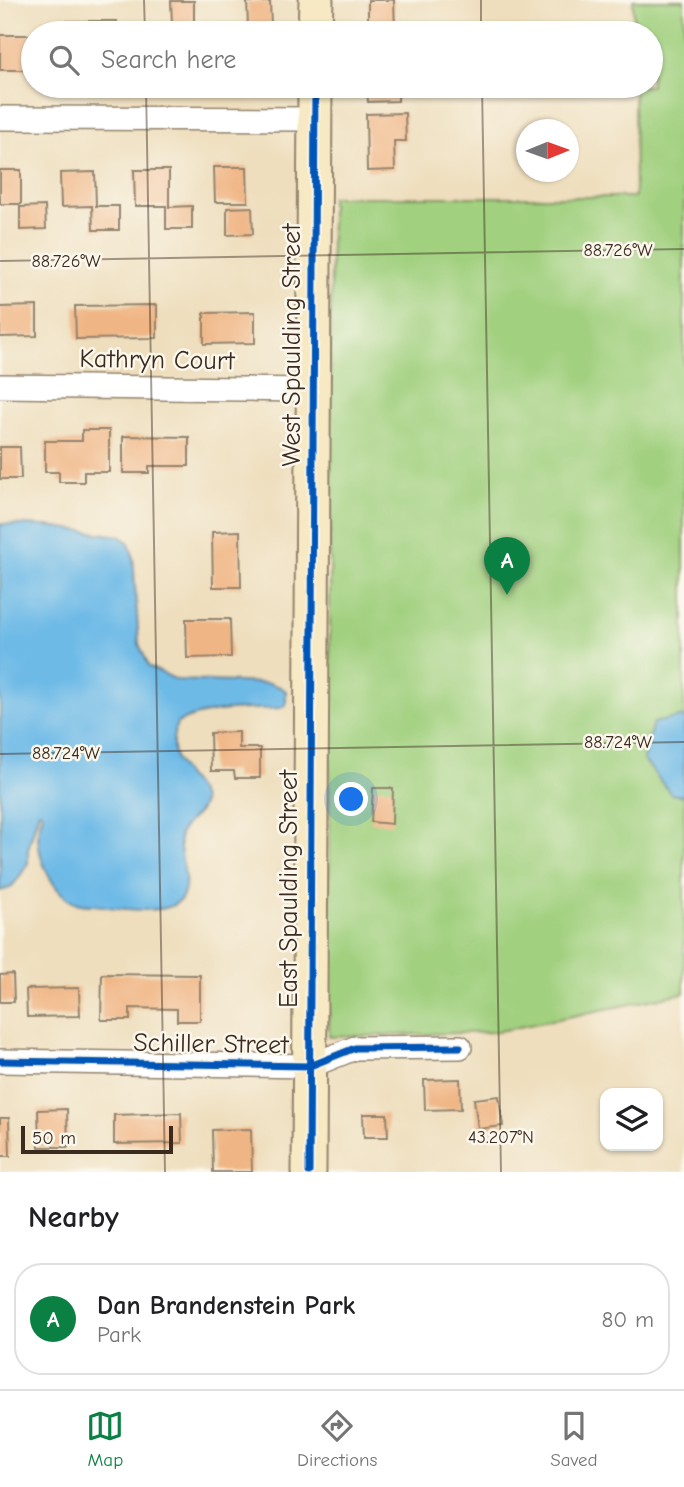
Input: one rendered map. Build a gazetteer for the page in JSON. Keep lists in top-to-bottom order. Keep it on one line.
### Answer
{"streets":{"street":["West Spaulding Street","Kathryn Court","East Spaulding Street","Schiller Street"]},"crossings":[["West Spaulding Street","Kathryn Court"],["West Spaulding Street","East Spaulding Street"],["East Spaulding Street","Schiller Street"]],"scale_bar":"50 m","north":"right","page":{"search":"Search here","pins":"A","scale":"50 m","heading":"Nearby","list":[{"mark":"A","name":"Dan Brandenstein Park","note":"Park","value":"80 m"}],"nav":["Map","Directions","Saved"]},"coordinates":["88.726°W","88.724°W","43.207°N"]}
